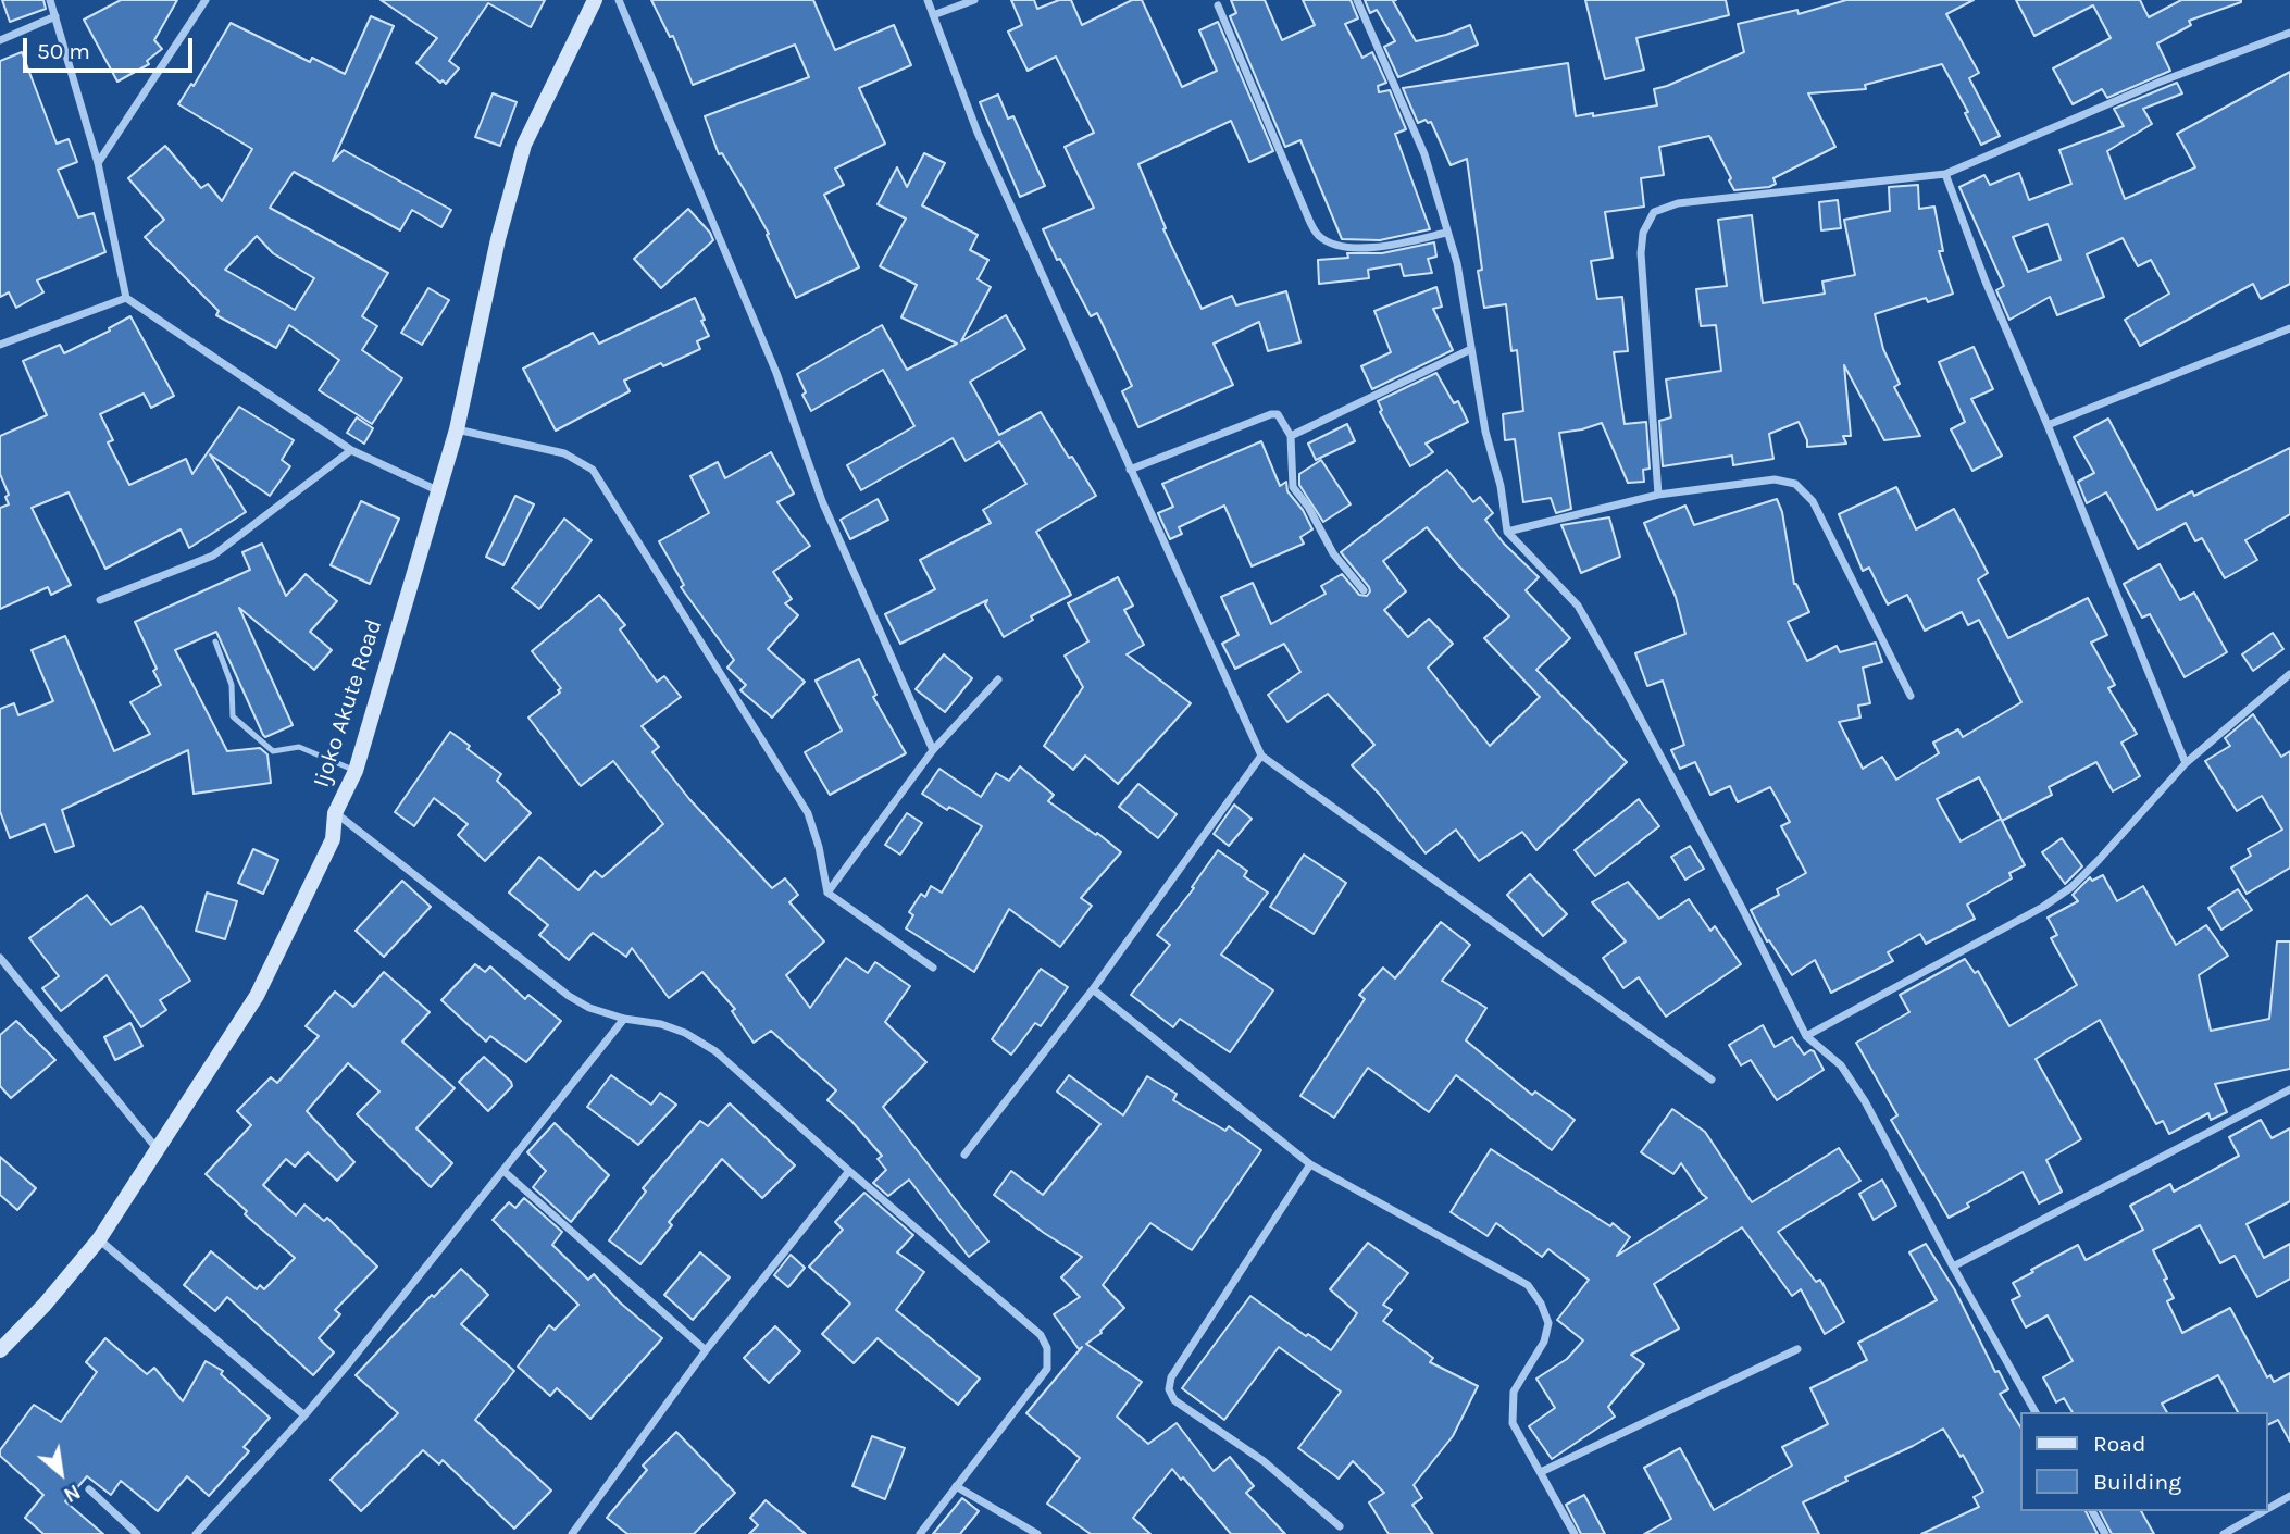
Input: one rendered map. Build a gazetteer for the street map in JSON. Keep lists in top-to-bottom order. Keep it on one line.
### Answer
{"streets":{"main road":["Ijoko Akute Road"]},"legend":["Road","Building"],"scale_bar":"50 m","north":"bottom right"}
